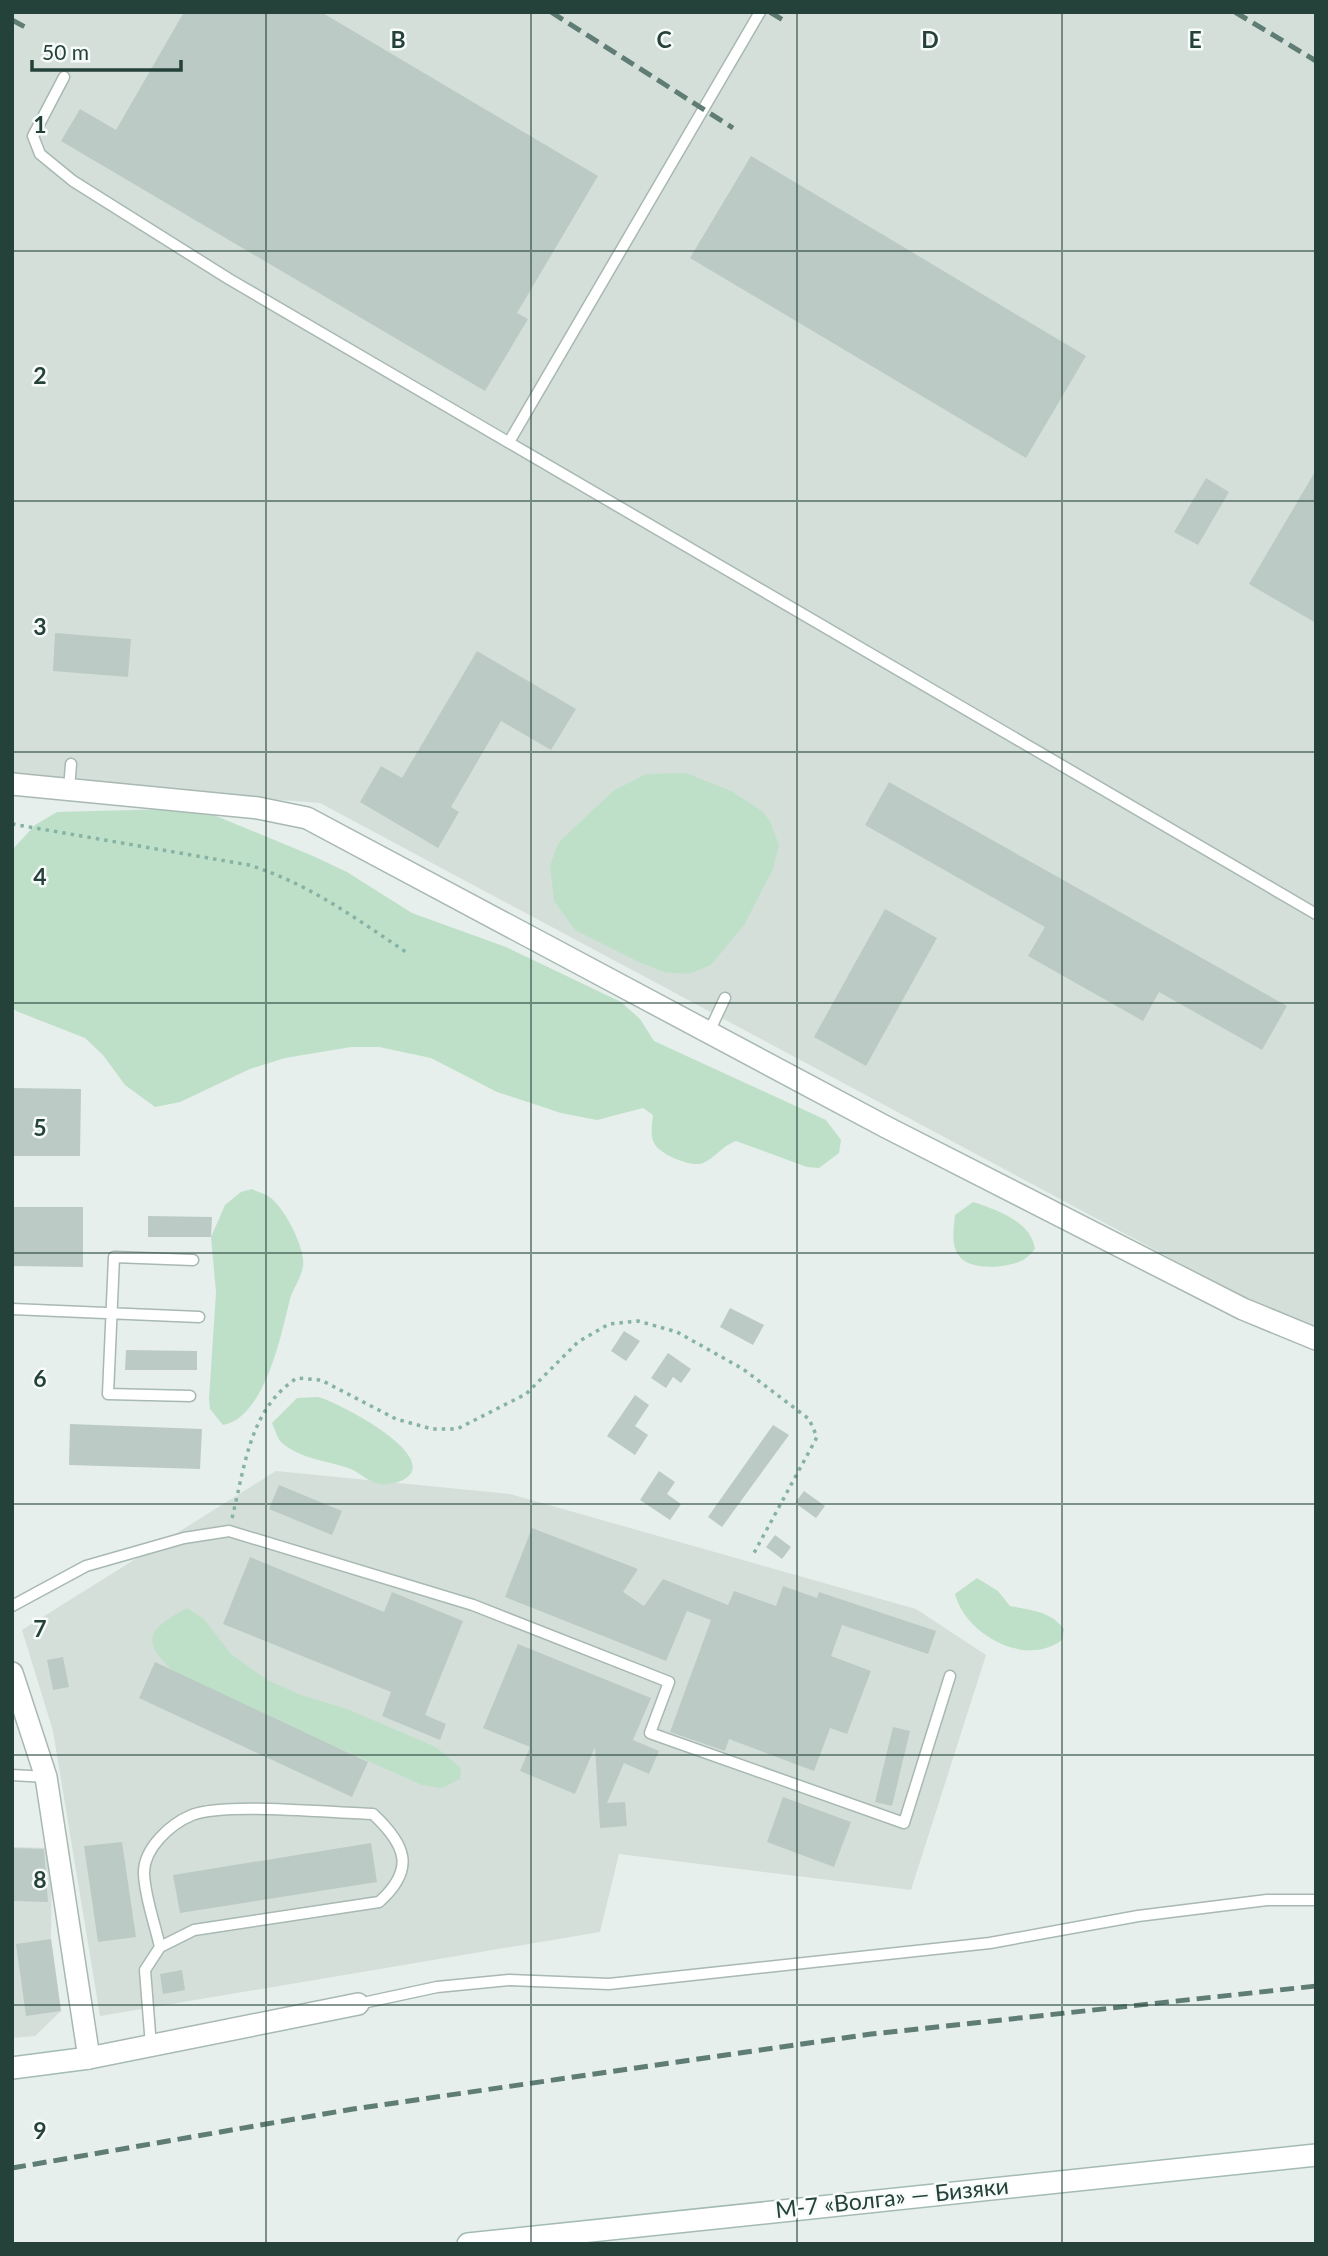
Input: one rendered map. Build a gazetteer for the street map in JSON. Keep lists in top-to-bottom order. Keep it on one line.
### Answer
{"streets":{"street":["М-7 «Волга» — Бизяки"]},"scale_bar":"50 m","grid":{"columns":["B","C","D","E"],"rows":["1","2","3","4","5","6","7","8","9"]}}
